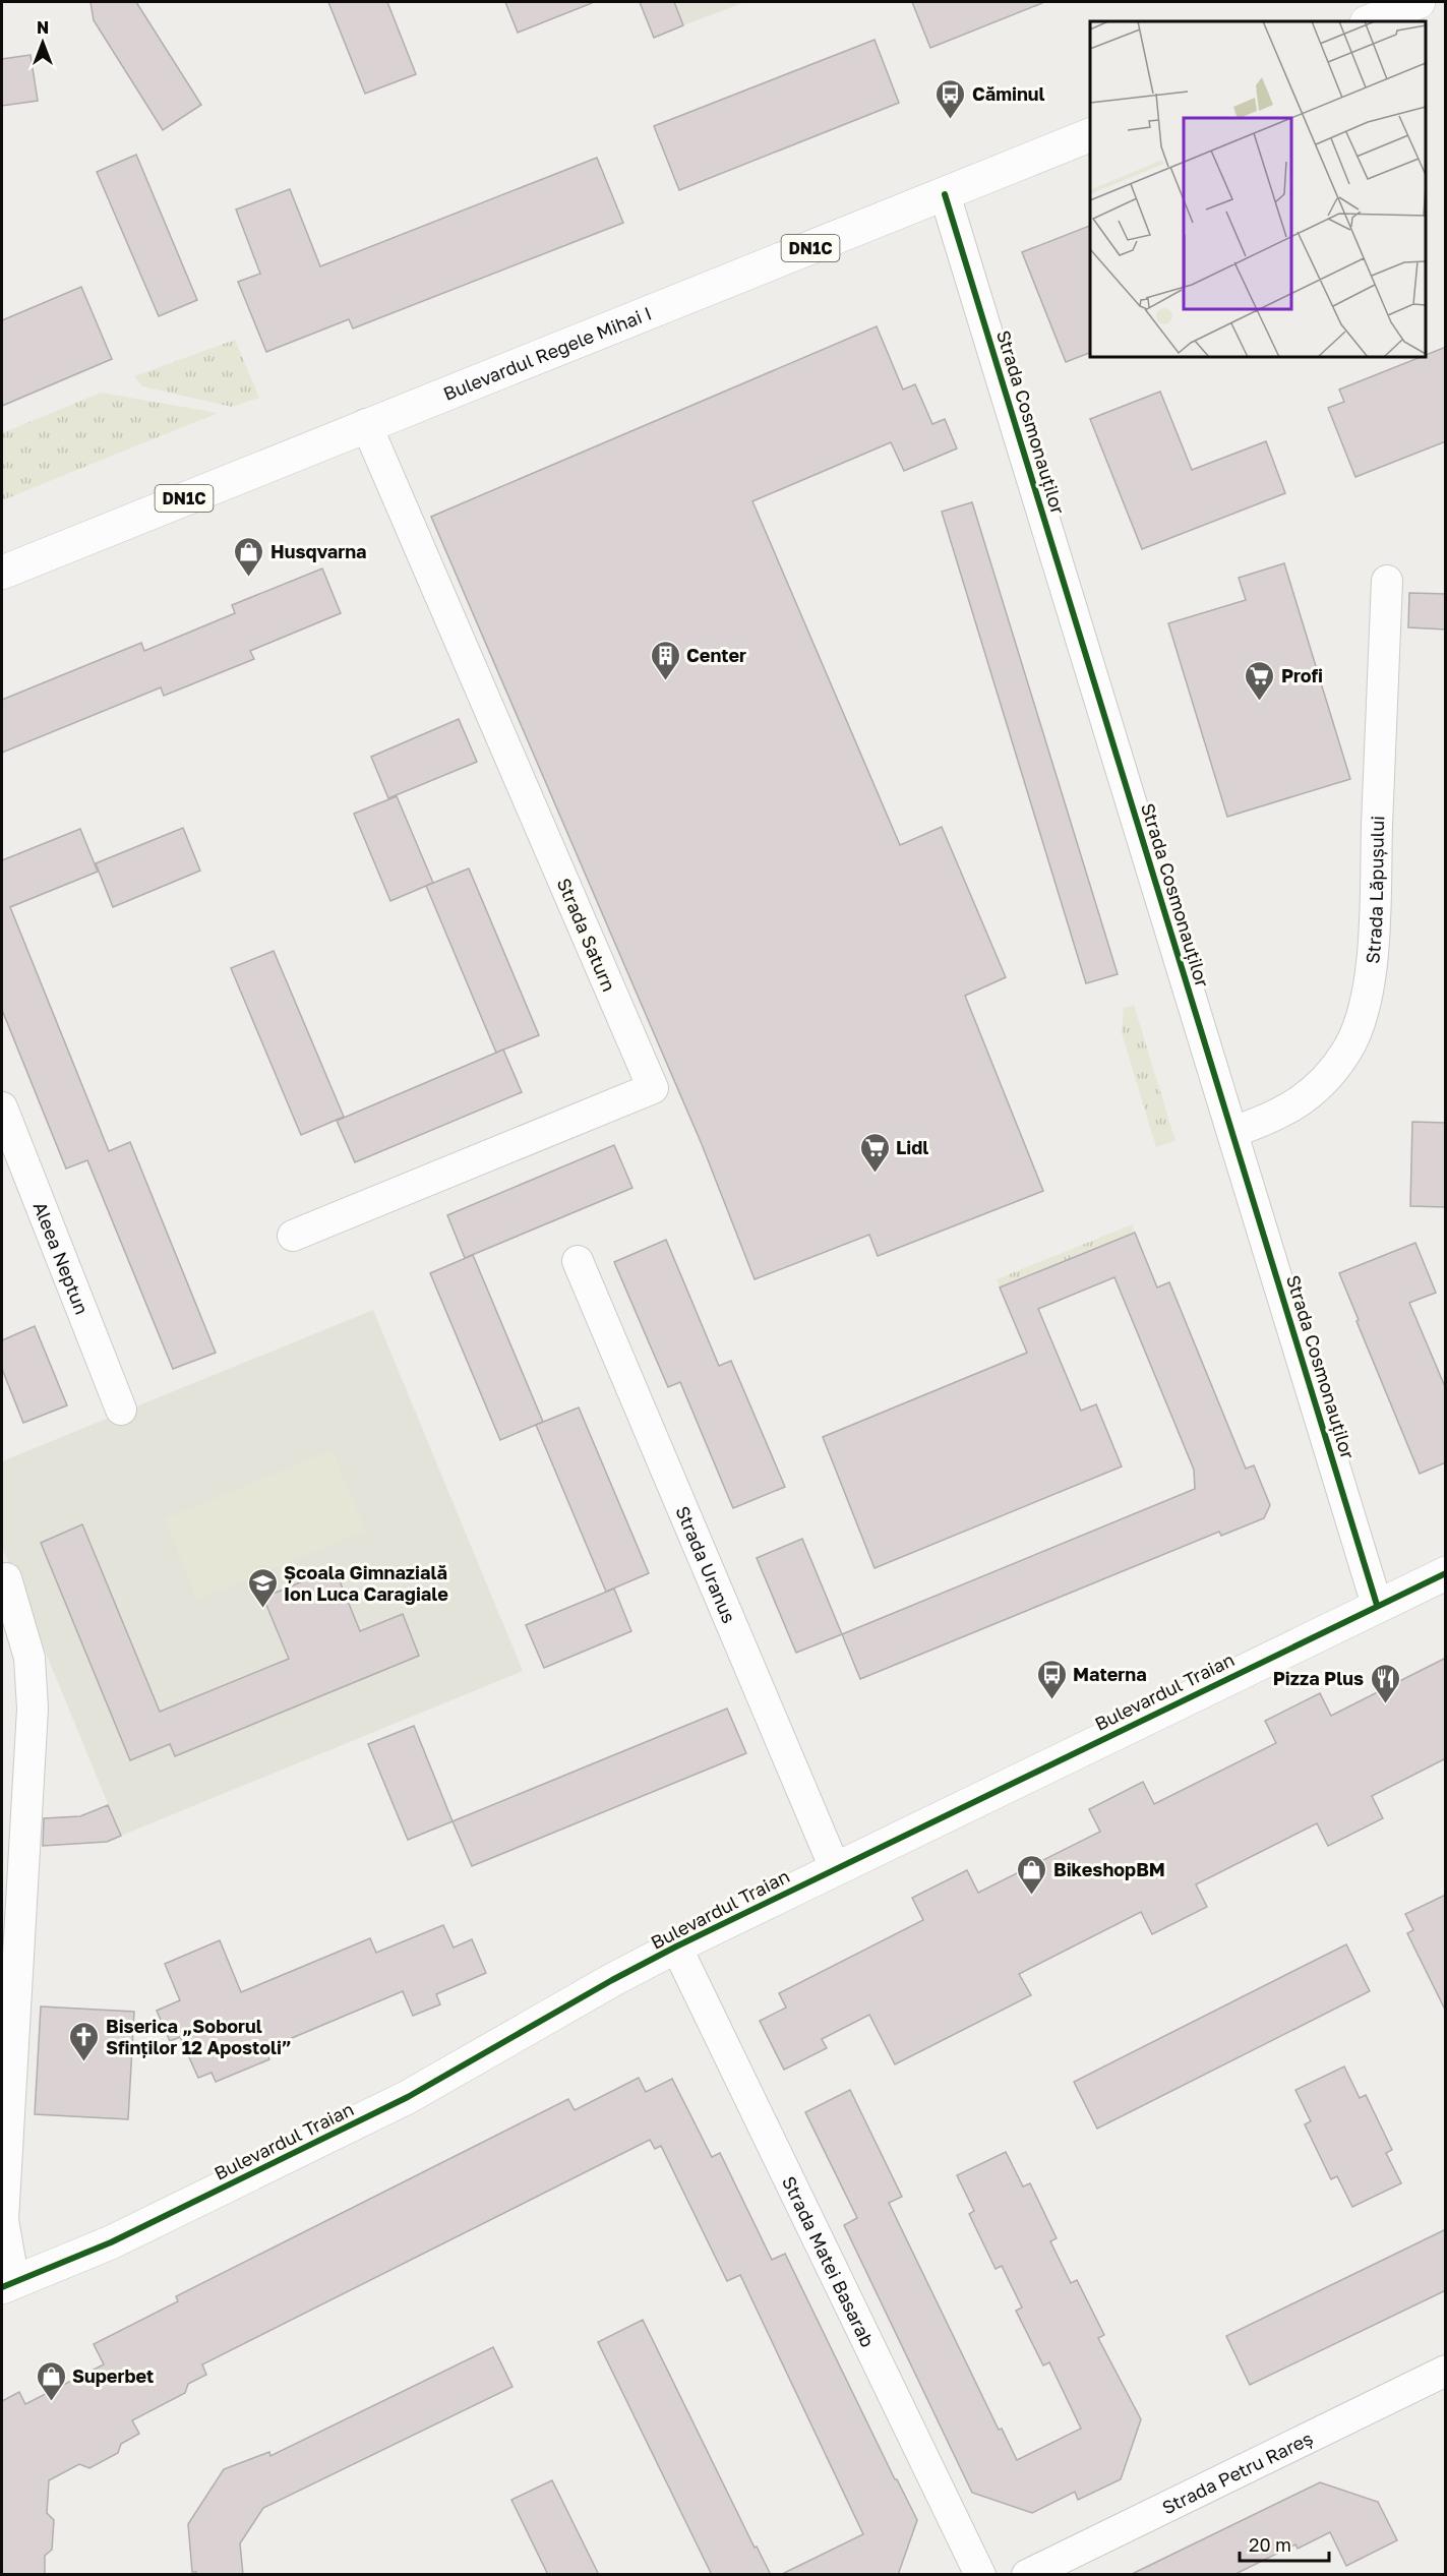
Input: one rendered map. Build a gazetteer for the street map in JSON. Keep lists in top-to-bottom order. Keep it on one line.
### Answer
{"streets":{"street":["DN1C","Bulevardul Regele Mihai I","Strada Cosmonauților","Strada Lăpușului","Strada Saturn","Aleea Neptun","Strada Uranus","Bulevardul Traian","Strada Matei Basarab","Strada Petru Rareș"]},"crossings":[["Bulevardul Regele Mihai I","Strada Cosmonauților"],["Bulevardul Regele Mihai I","Strada Saturn"],["Strada Cosmonauților","Strada Lăpușului"],["Strada Cosmonauților","Bulevardul Traian"],["Strada Uranus","Bulevardul Traian"],["Bulevardul Traian","Strada Matei Basarab"]],"places":{"bus stop":["Căminul","Materna"],"shop":["Husqvarna","BikeshopBM","Superbet"],"building":["Center"],"supermarket":["Profi","Lidl"],"school or university":["Școala Gimnazială Ion Luca Caragiale"],"restaurant":["Pizza Plus"],"church":["Biserica „Soborul Sfinților 12 Apostoli”"]},"scale_bar":"20 m","north":"top"}
